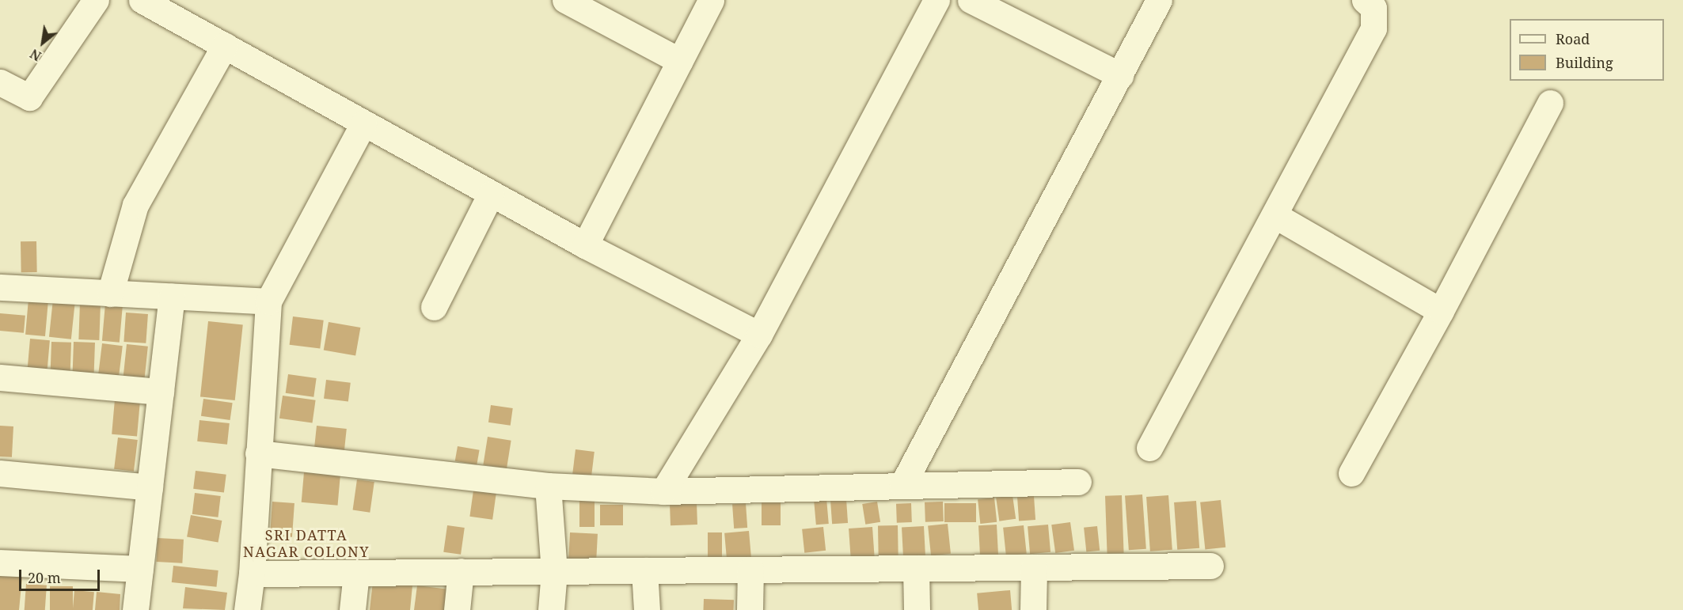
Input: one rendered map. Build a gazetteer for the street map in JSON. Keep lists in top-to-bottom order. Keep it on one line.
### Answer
{"districts":["SRI DATTA NAGAR COLONY"],"legend":["Road","Building"],"scale_bar":"20 m","north":"bottom left"}
